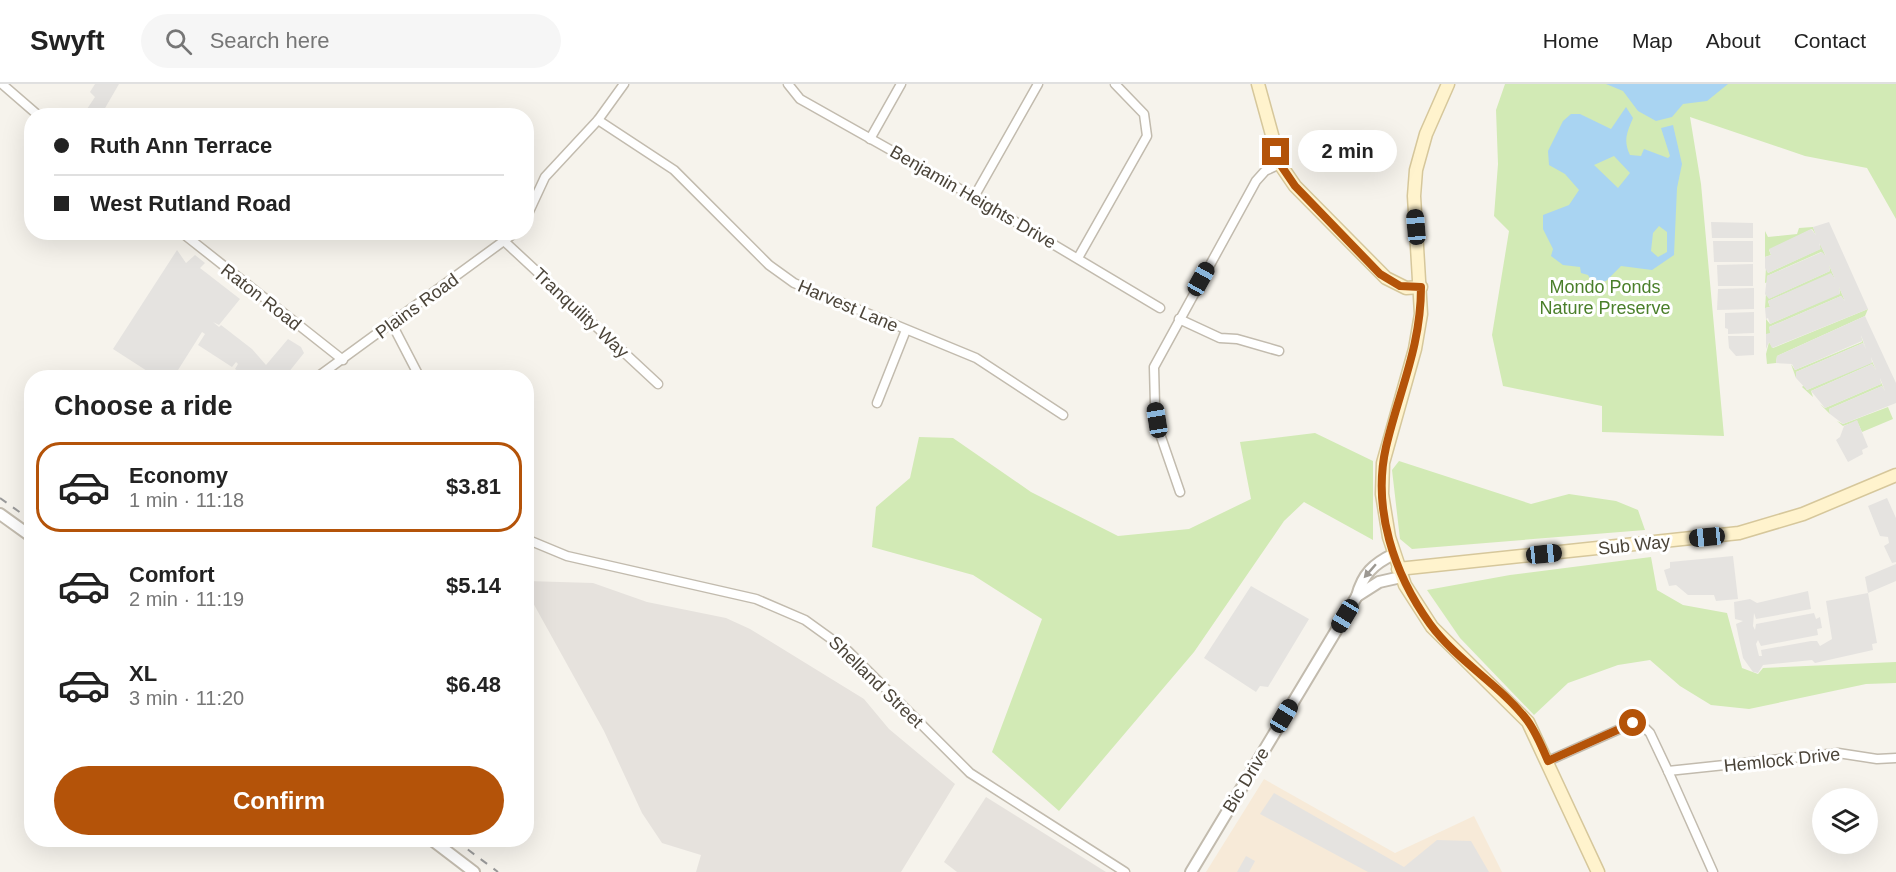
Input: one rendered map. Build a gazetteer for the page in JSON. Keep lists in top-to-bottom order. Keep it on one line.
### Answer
{"streets":{"main road":["Sub Way"],"street":["Benjamin Heights Drive","Raton Road","Plains Road","Harvest Lane","Tranquility Way","Shelland Street","Hemlock Drive","Bic Drive"]},"crossings":[["Raton Road","Plains Road"],["Plains Road","Tranquility Way"],["Sub Way","Bic Drive"]],"parks":["Mondo Ponds Nature Preserve"],"page":{"header":"Swyft","search":"Search here","nav":["Home","Map","About","Contact"],"banner":["Ruth Ann Terrace","West Rutland Road"],"bubble":"2 min","heading":"Choose a ride","list":[{"name":"Economy","note":"1 min · 11:18","value":"$3.81"},{"name":"Comfort","note":"2 min · 11:19","value":"$5.14"},{"name":"XL","note":"3 min · 11:20","value":"$6.48"}],"buttons":"Confirm"}}
